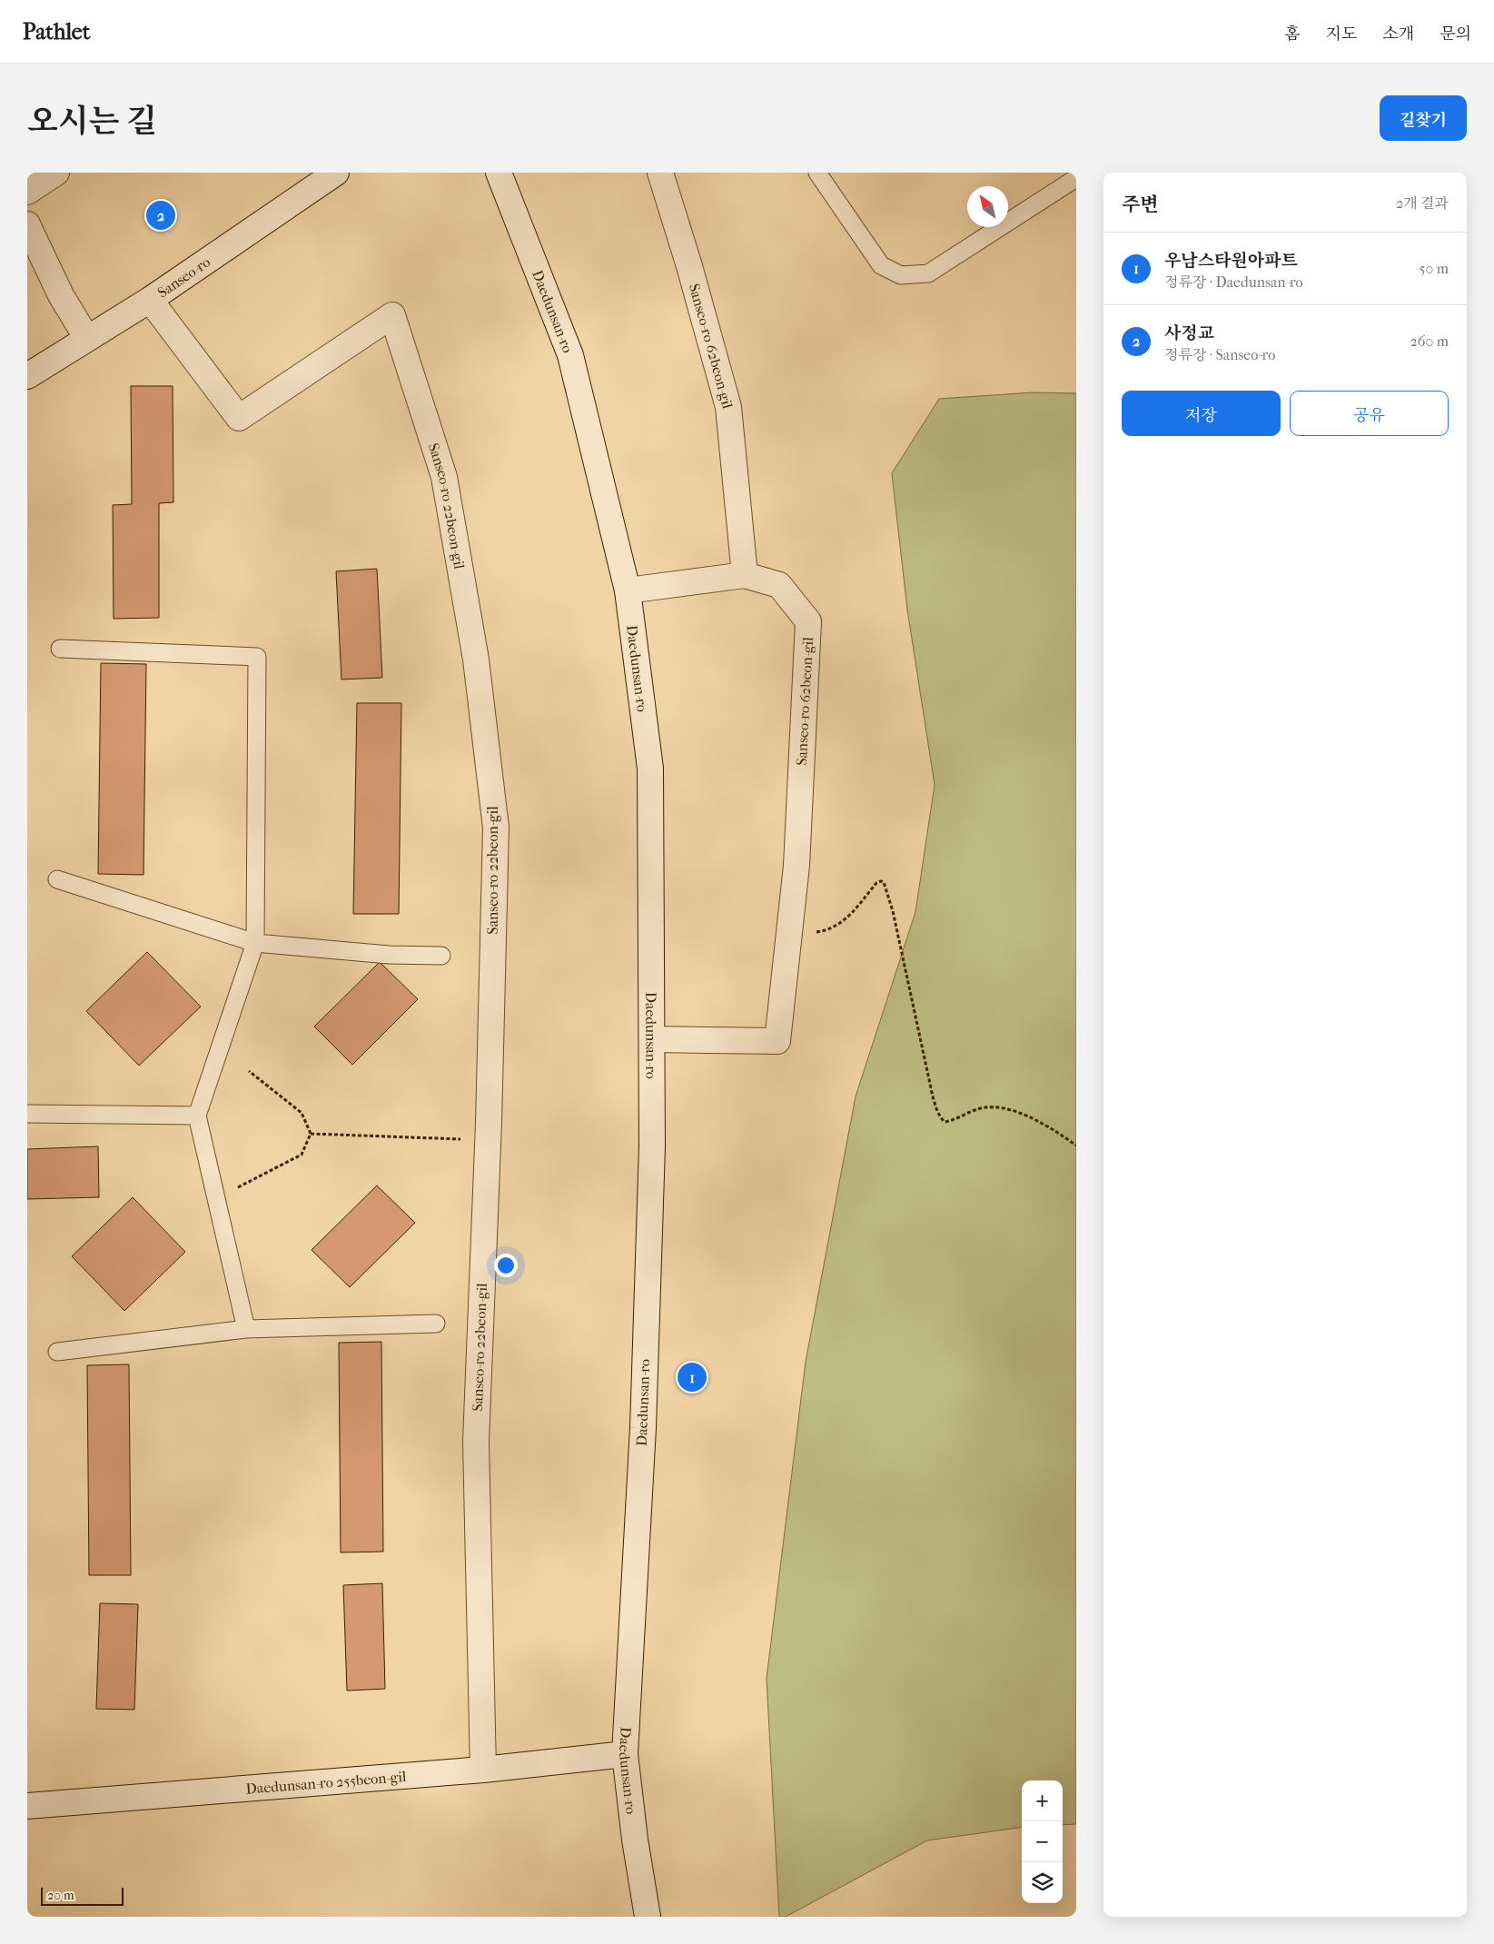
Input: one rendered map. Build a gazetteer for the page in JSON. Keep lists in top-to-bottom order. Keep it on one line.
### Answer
{"streets":{"street":["Sanseo-ro","Daedunsan-ro","Sanseo-ro 62beon-gil","Sanseo-ro 22beon-gil","Daedunsan-ro 255beon-gil"]},"crossings":[["Sanseo-ro","Sanseo-ro 22beon-gil"],["Daedunsan-ro","Sanseo-ro 62beon-gil"],["Daedunsan-ro","Daedunsan-ro 255beon-gil"],["Sanseo-ro 22beon-gil","Daedunsan-ro 255beon-gil"]],"scale_bar":"20 m","north":"top left","page":{"header":"Pathlet","nav":["홈","지도","소개","문의"],"title":"오시는 길","buttons":["길찾기",["저장","공유"]],"heading":["주변","2개 결과"],"pins":["2","1"],"list":[{"mark":"1","name":"우남스타원아파트","note":"정류장 · Daedunsan-ro","value":"50 m"},{"mark":"2","name":"사정교","note":"정류장 · Sanseo-ro","value":"260 m"}],"map_buttons":["+","−"],"scale":"20 m"}}
